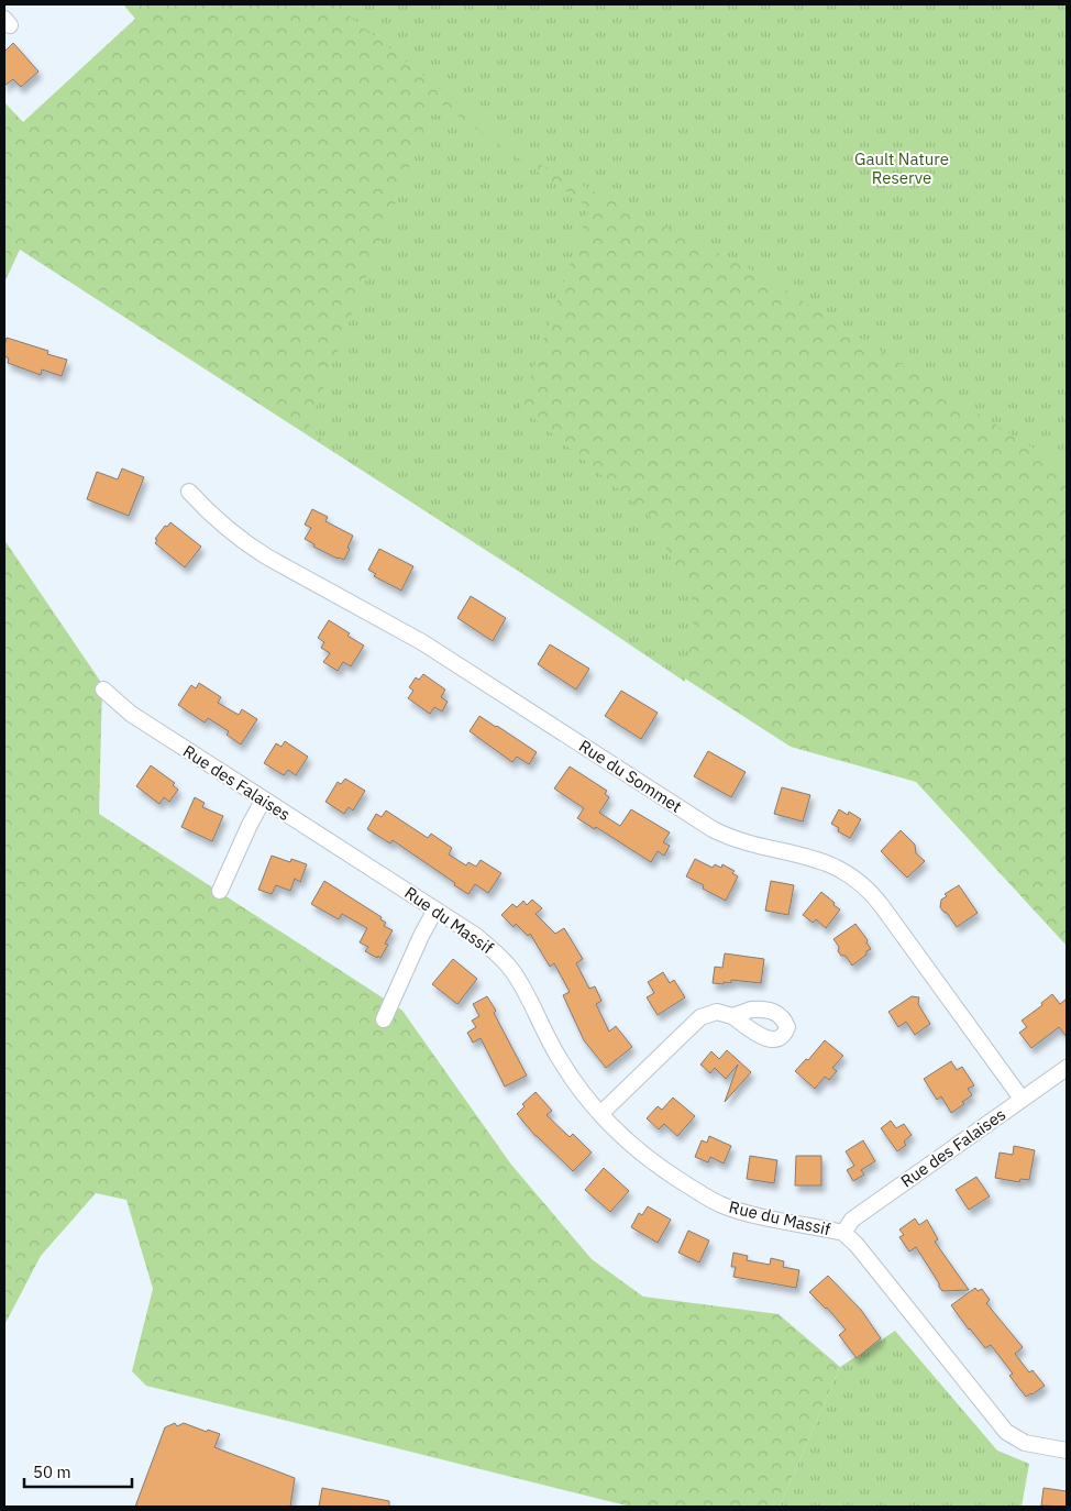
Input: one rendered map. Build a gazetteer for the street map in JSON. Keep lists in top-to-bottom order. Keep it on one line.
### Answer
{"streets":{"street":["Rue du Sommet","Rue des Falaises","Rue du Massif"]},"crossings":[["Rue du Sommet","Rue des Falaises"],["Rue des Falaises","Rue du Massif"]],"parks":["Gault Nature Reserve"],"scale_bar":"50 m"}
